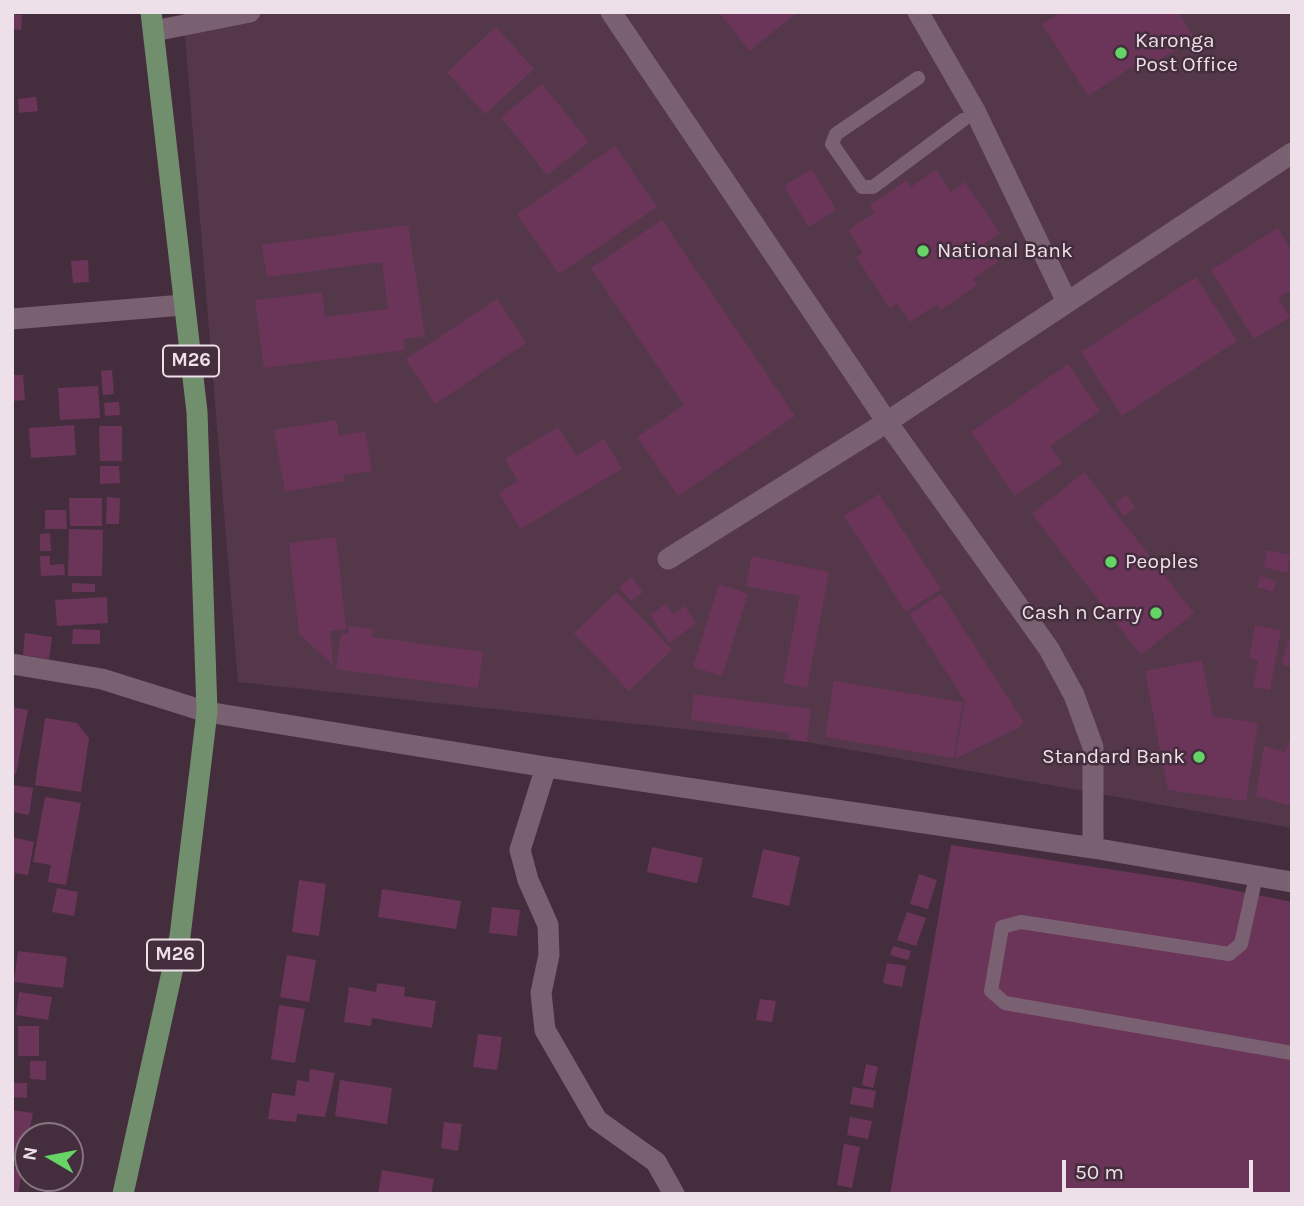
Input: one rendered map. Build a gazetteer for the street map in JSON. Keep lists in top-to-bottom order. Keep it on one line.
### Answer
{"streets":{"main road":["M26"]},"places":["Karonga Post Office","National Bank","Peoples","Cash n Carry","Standard Bank"],"scale_bar":"50 m","north":"left"}
